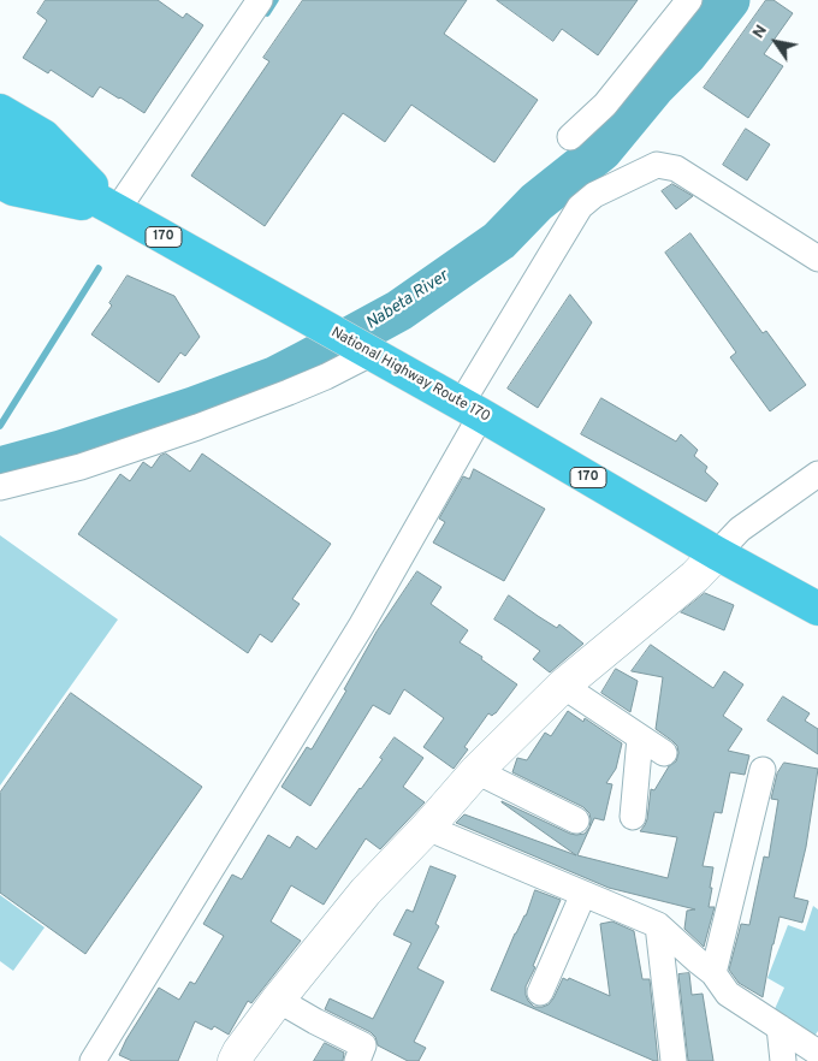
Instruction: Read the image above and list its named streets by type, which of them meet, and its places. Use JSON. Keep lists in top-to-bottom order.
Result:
{
  "streets": {
    "highway": ["170", "National Highway Route 170"]
  },
  "crossings": [
    ["170", "National Highway Route 170"]
  ],
  "water": ["Nabeta River"],
  "north": "top left"
}
